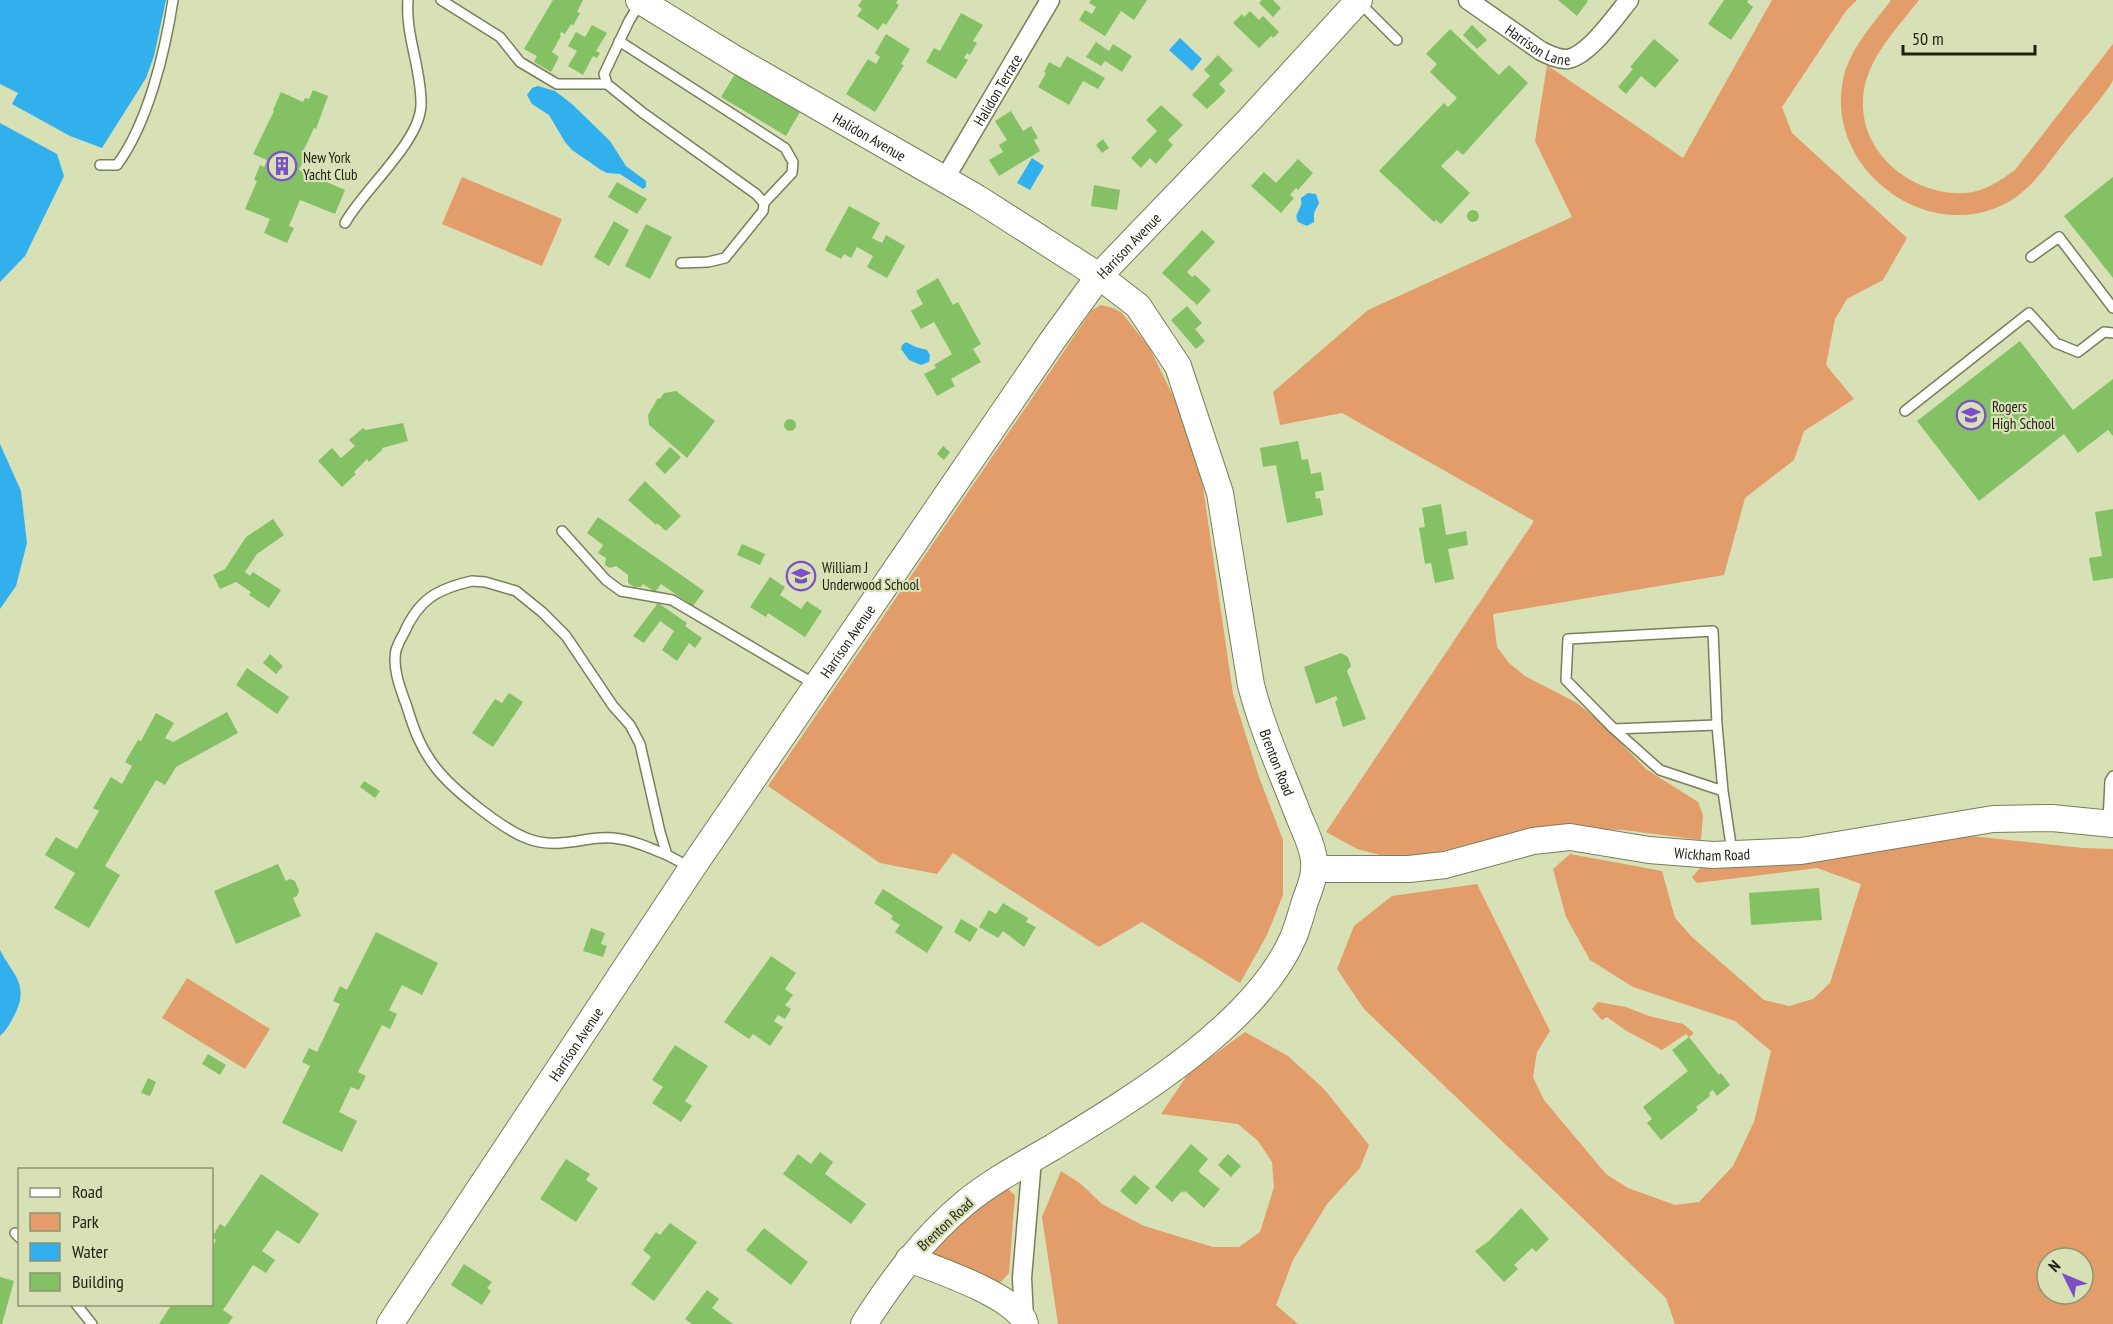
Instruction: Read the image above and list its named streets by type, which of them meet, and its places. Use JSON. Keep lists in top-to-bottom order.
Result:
{
  "streets": {
    "street": [
      "Harrison Lane",
      "Halidon Terrace",
      "Halidon Avenue",
      "Harrison Avenue",
      "Brenton Road",
      "Wickham Road"
    ]
  },
  "crossings": [
    ["Halidon Terrace", "Halidon Avenue"],
    ["Halidon Avenue", "Harrison Avenue"],
    ["Halidon Avenue", "Brenton Road"],
    ["Harrison Avenue", "Brenton Road"],
    ["Brenton Road", "Wickham Road"]
  ],
  "places": {
    "building": ["New York Yacht Club"],
    "school or university": ["Rogers High School", "William J Underwood School"]
  },
  "legend": [
    "Road",
    "Park",
    "Water",
    "Building"
  ],
  "scale_bar": "50 m",
  "north": "top left"
}
